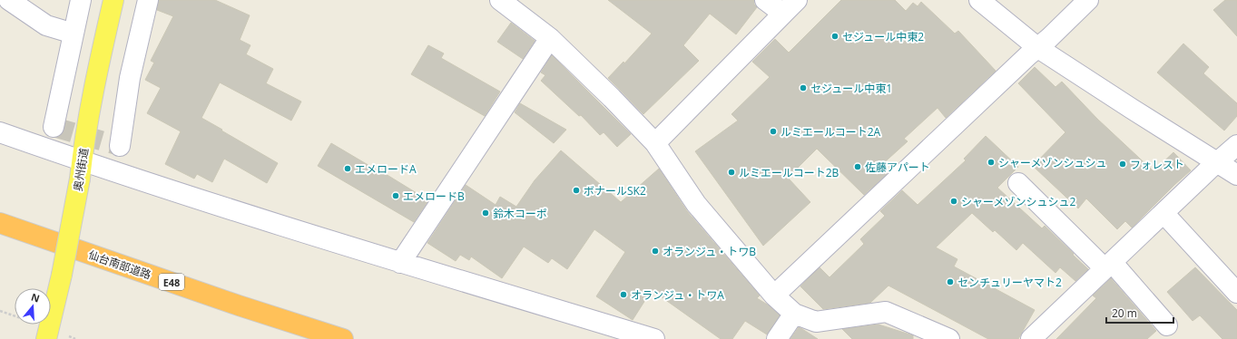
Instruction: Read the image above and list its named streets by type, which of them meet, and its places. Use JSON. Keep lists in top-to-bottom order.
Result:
{
  "streets": {
    "highway": ["仙台南部道路", "E48"],
    "main road": ["奥州街道"]
  },
  "places": [
    "セジュール中東2",
    "セジュール中東1",
    "ルミエールコート2A",
    "シャーメゾンシュシュ",
    "フォレスト",
    "佐藤アパート",
    "エメロードA",
    "ルミエールコート2B",
    "ボナールSK2",
    "エメロードB",
    "シャーメゾンシュシュ2",
    "鈴木コーポ",
    "オランジュ・トワB",
    "センチュリーヤマト2",
    "オランジュ・トワA"
  ],
  "scale_bar": "20 m",
  "north": "top"
}
